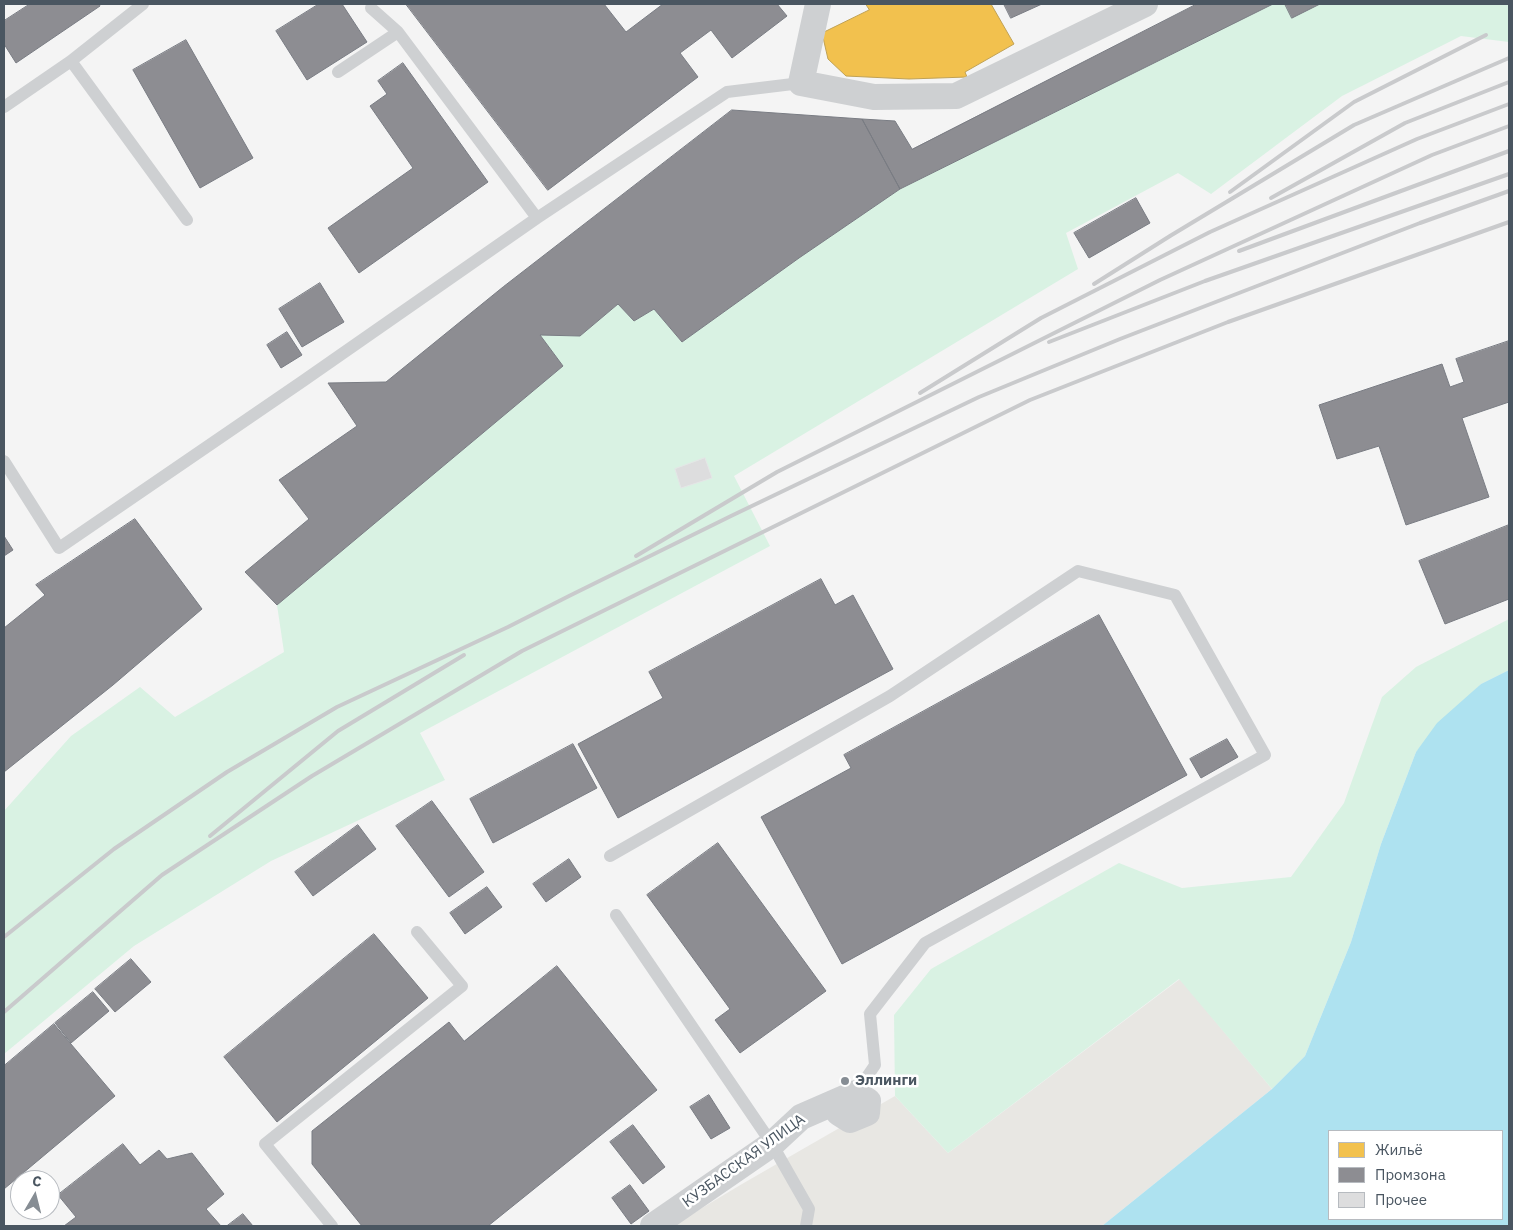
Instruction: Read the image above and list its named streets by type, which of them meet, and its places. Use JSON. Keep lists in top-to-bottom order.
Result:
{
  "streets": {
    "street": ["КУЗБАССКАЯ УЛИЦА"]
  },
  "places": ["Эллинги"],
  "legend": ["Жильё", "Промзона", "Прочее"],
  "north": "top"
}
